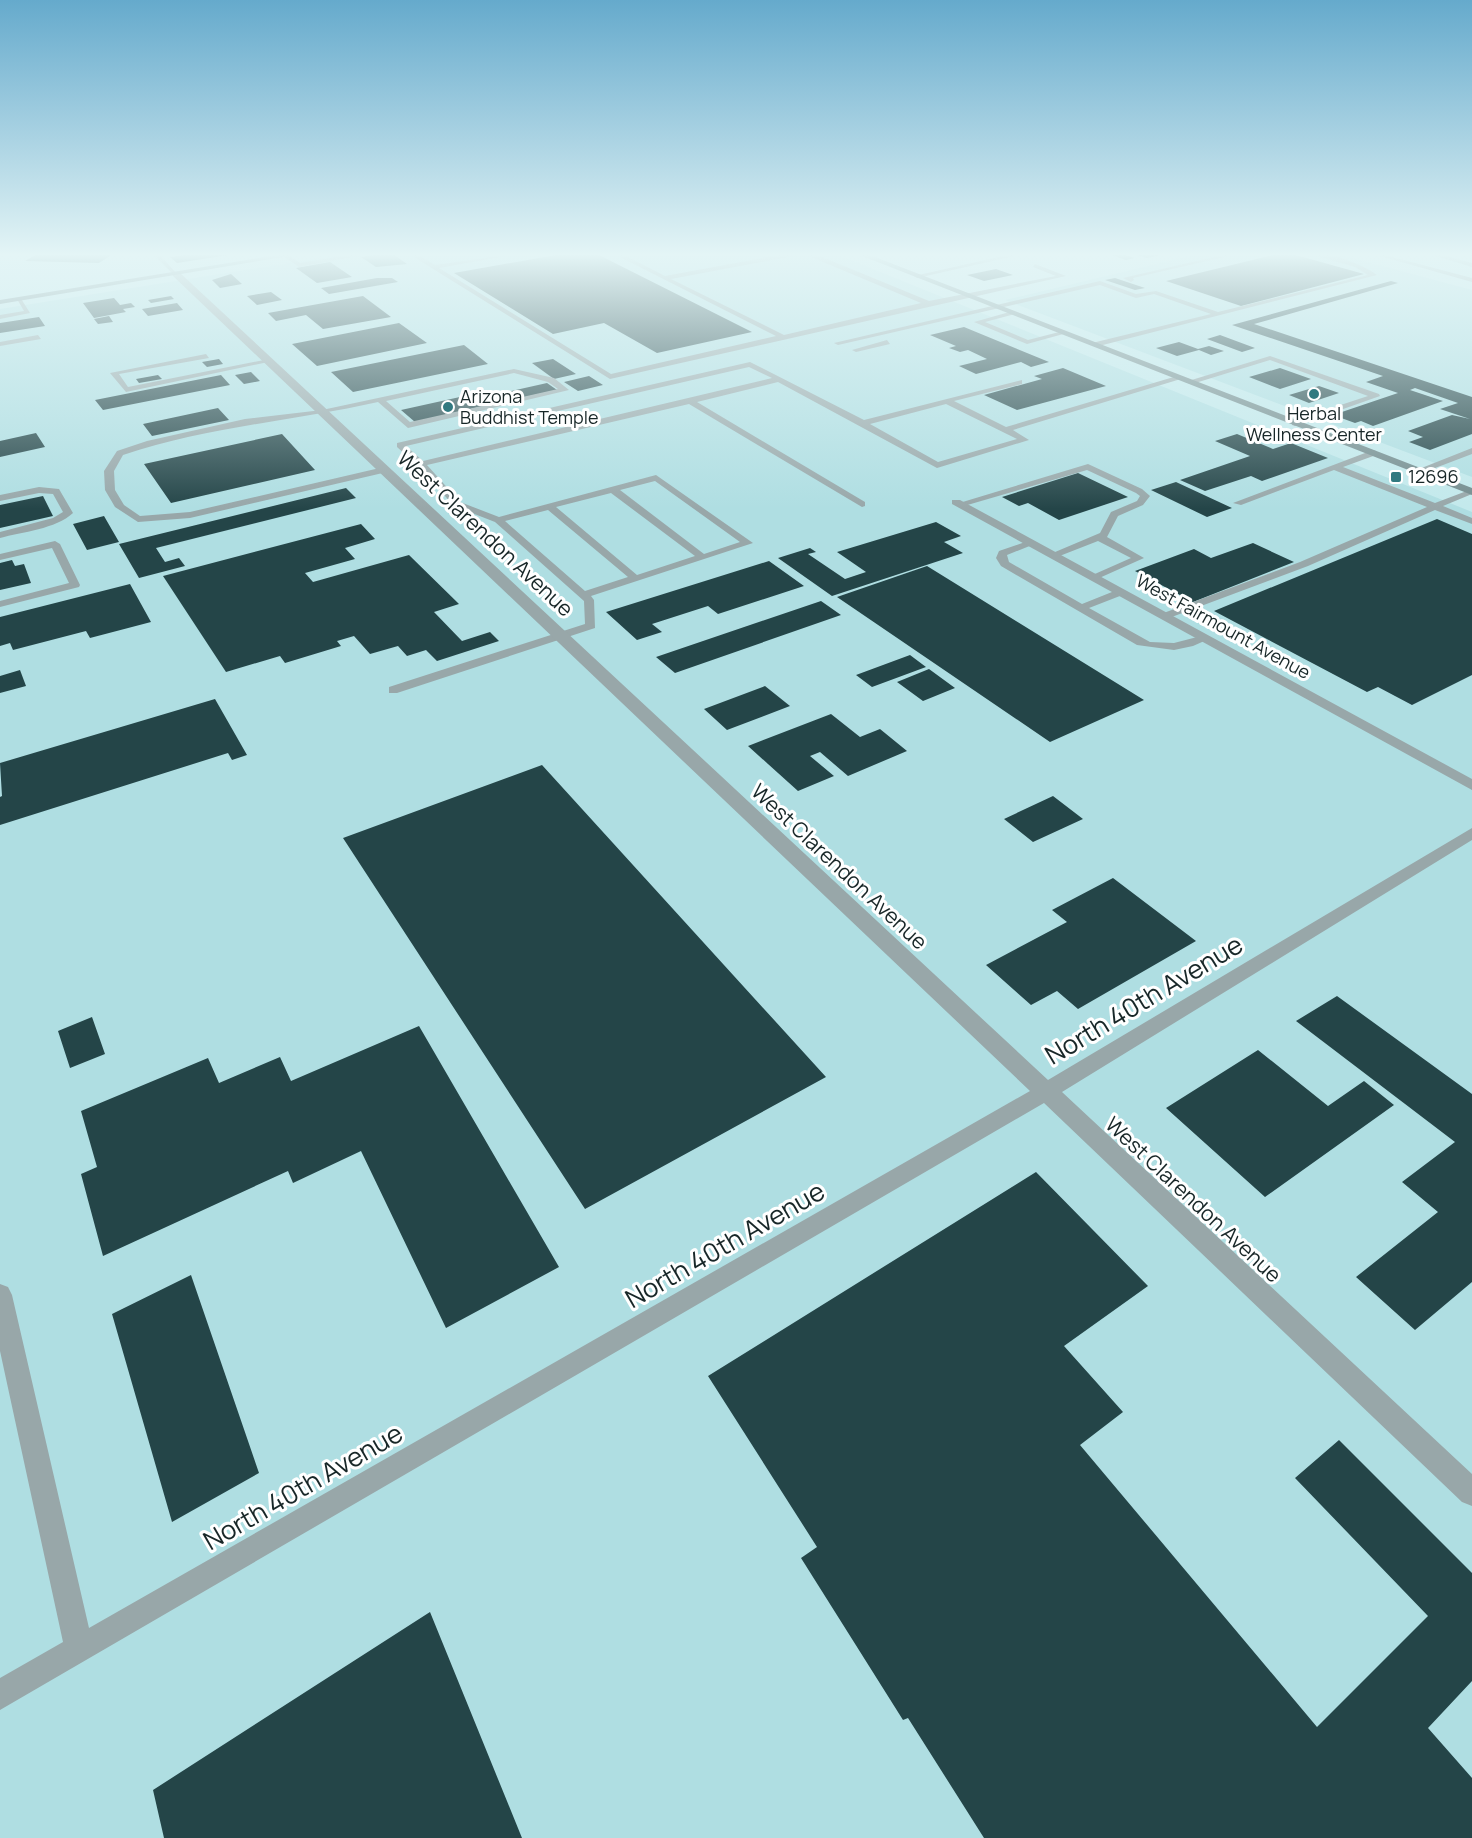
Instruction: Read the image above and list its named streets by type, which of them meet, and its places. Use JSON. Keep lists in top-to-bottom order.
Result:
{
  "streets": {
    "street": ["West Clarendon Avenue", "West Fairmount Avenue", "North 40th Avenue"]
  },
  "crossings": [
    ["West Clarendon Avenue", "North 40th Avenue"]
  ],
  "places": {
    "other": ["Herbal Wellness Center", "Arizona Buddhist Temple"],
    "transit": ["12696"]
  }
}
